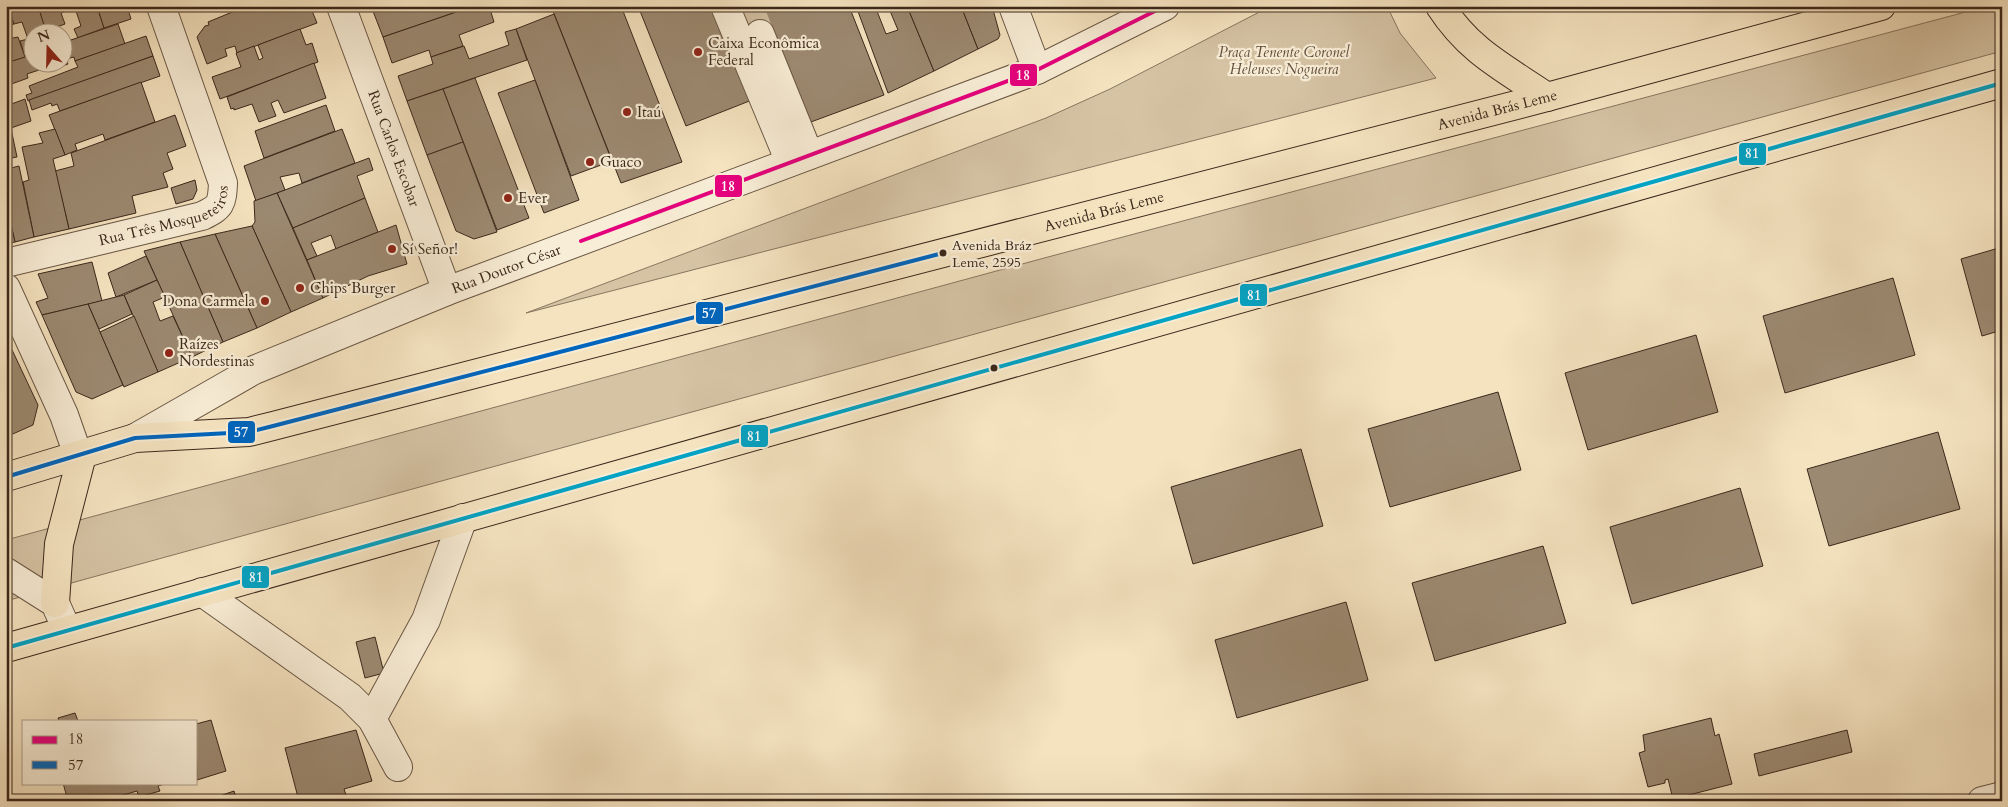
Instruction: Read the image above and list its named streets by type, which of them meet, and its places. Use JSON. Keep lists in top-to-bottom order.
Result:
{
  "streets": {
    "main road": ["Avenida Brás Leme"],
    "street": ["Rua Carlos Escobar", "Rua Três Mosqueteiros", "Rua Doutor César"]
  },
  "crossings": [
    ["Avenida Brás Leme", "Rua Doutor César"],
    ["Rua Carlos Escobar", "Rua Doutor César"]
  ],
  "parks": ["Praça Tenente Coronel Heleuses Nogueira"],
  "places": [
    "Caixa Econômica Federal",
    "Itaú",
    "Guaco",
    "Ever",
    "Sí Señor!",
    "Avenida Bráz Leme, 2595",
    "Chips Burger",
    "Dona Carmela",
    "Raízes Nordestinas"
  ],
  "lines": ["transit line 18", "transit line 81", "transit line 57"],
  "legend": ["18", "57"],
  "north": "top"
}
